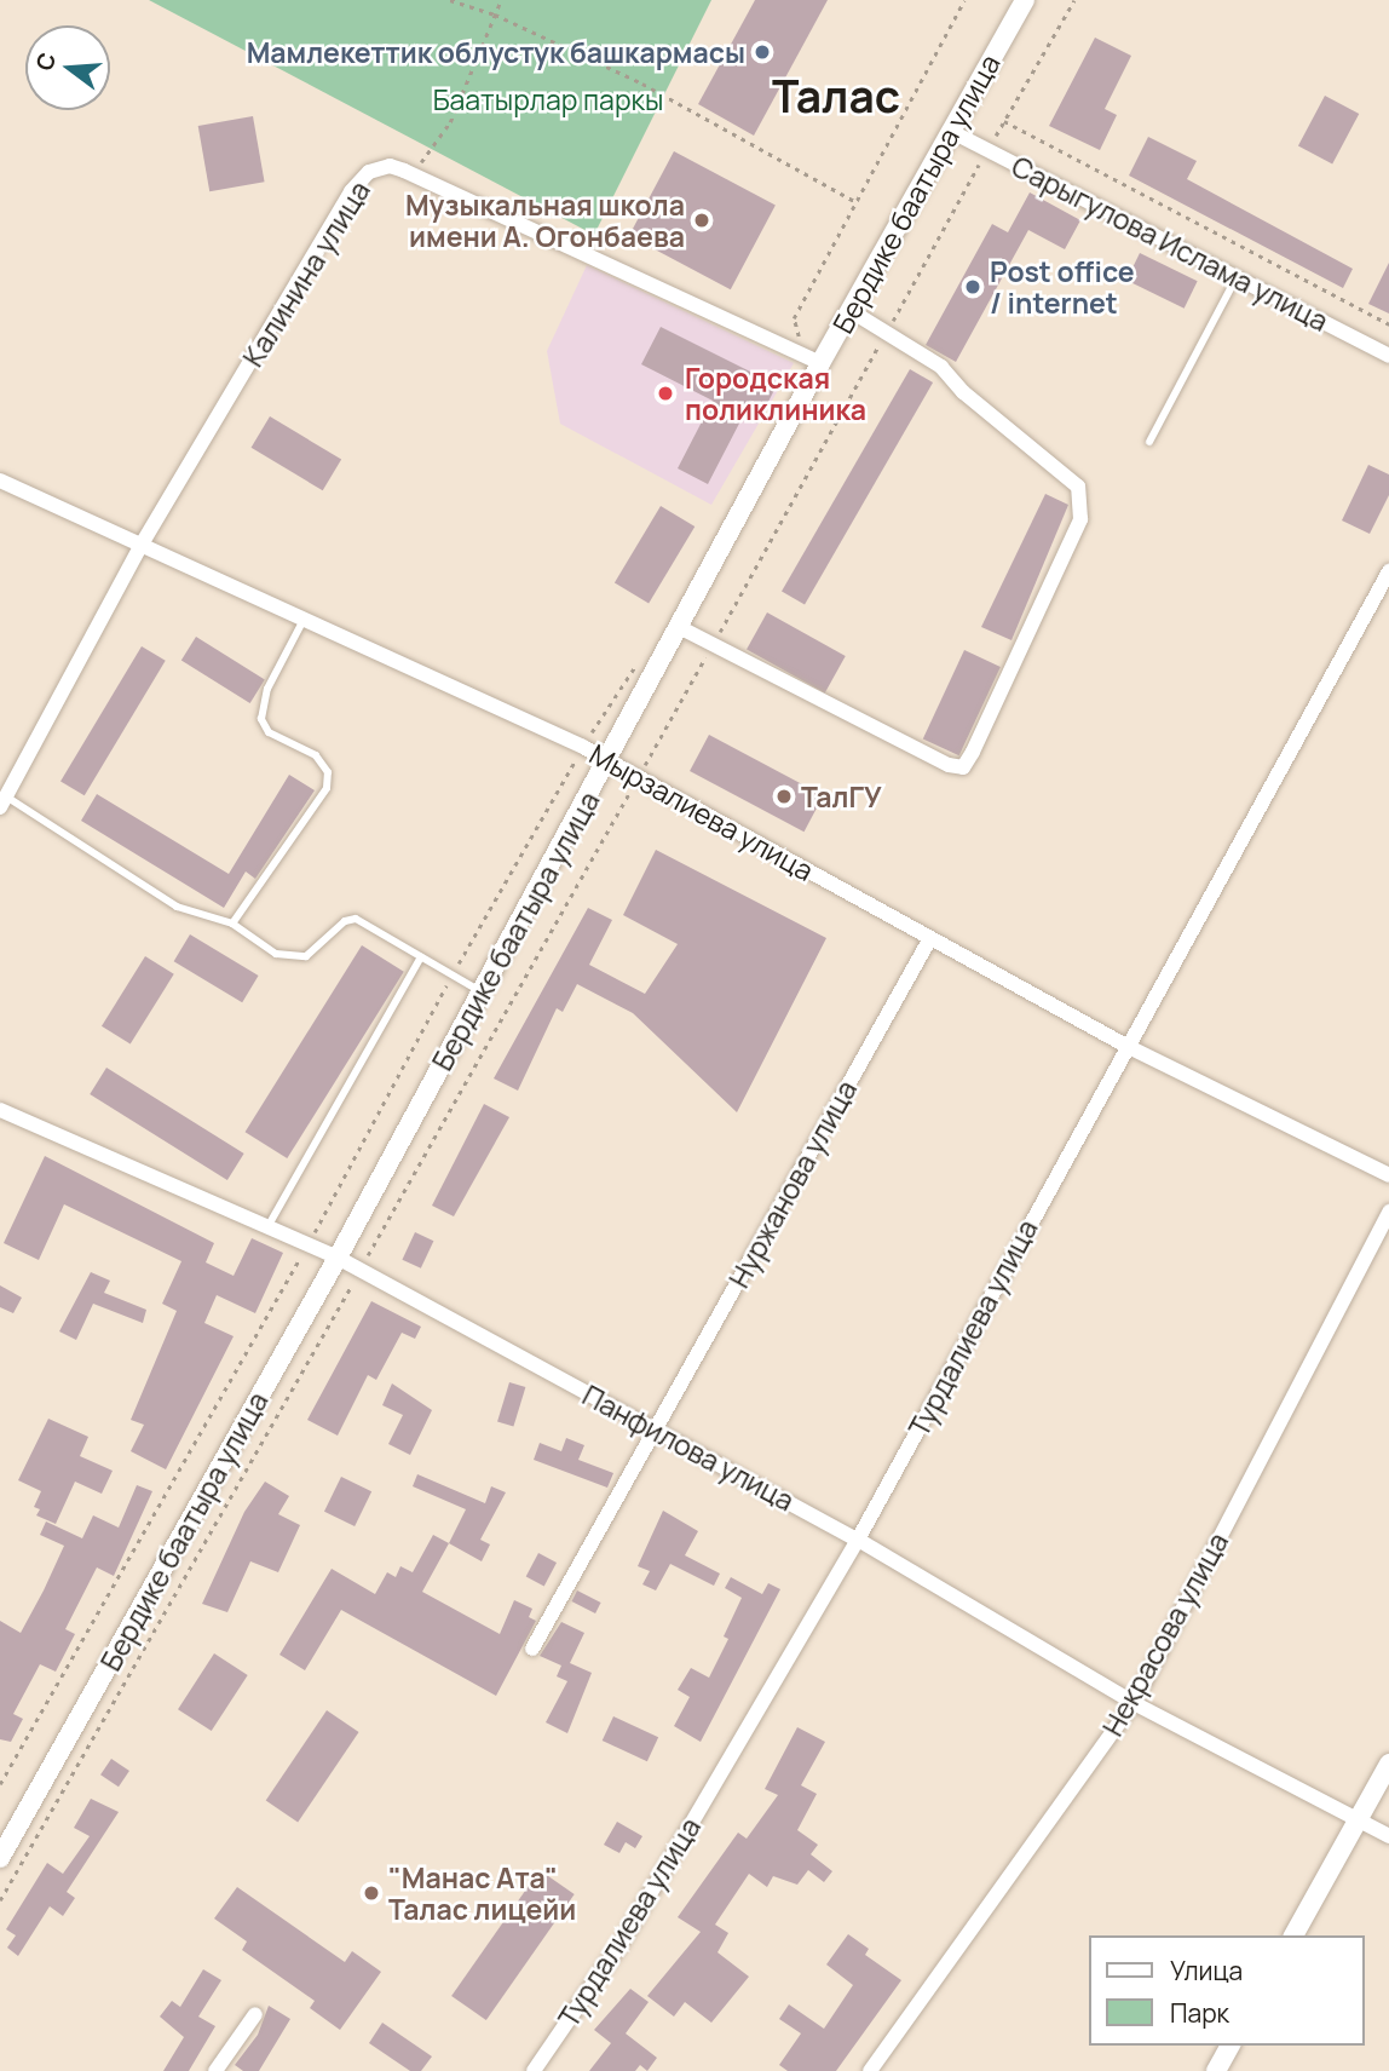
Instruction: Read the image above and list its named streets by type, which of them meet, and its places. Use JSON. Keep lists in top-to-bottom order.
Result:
{
  "streets": {
    "street": [
      "Бердике баатыра улица",
      "Сарыгулова Ислама улица",
      "Калинина улица",
      "Мырзалиева улица",
      "Нуржанова улица",
      "Турдалиева улица",
      "Панфилова улица",
      "Некрасова улица"
    ]
  },
  "crossings": [
    ["Бердике баатыра улица", "Сарыгулова Ислама улица"],
    ["Бердике баатыра улица", "Калинина улица"],
    ["Бердике баатыра улица", "Мырзалиева улица"],
    ["Бердике баатыра улица", "Панфилова улица"],
    ["Калинина улица", "Мырзалиева улица"],
    ["Мырзалиева улица", "Нуржанова улица"],
    ["Мырзалиева улица", "Турдалиева улица"],
    ["Нуржанова улица", "Панфилова улица"],
    ["Турдалиева улица", "Панфилова улица"],
    ["Панфилова улица", "Некрасова улица"]
  ],
  "districts": ["Талас"],
  "parks": ["Баатырлар паркы"],
  "places": [
    "Мамлекеттик облустук башкармасы",
    "Музыкальная школа имени А. Огонбаева",
    "Post office / internet",
    "Городская поликлиника",
    "ТалГУ",
    "\"Манас Ата\" Талас лицейи"
  ],
  "legend": ["Улица", "Парк"],
  "north": "left"
}
